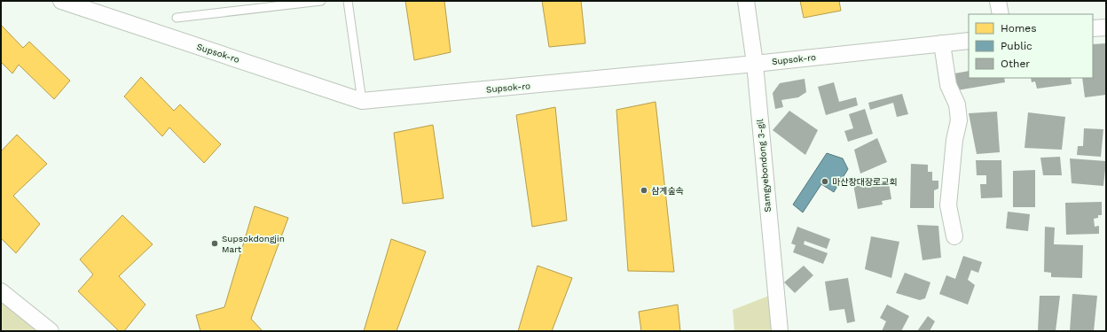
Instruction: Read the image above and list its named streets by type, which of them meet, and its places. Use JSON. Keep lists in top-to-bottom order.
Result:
{
  "streets": {
    "street": ["Supsok-ro", "Samgyebondong 3-gil"]
  },
  "crossings": [
    ["Supsok-ro", "Samgyebondong 3-gil"]
  ],
  "places": ["마산창대장로교회", "삼계숲속", "Supsokdongjin Mart"],
  "legend": ["Homes", "Public", "Other"]
}
